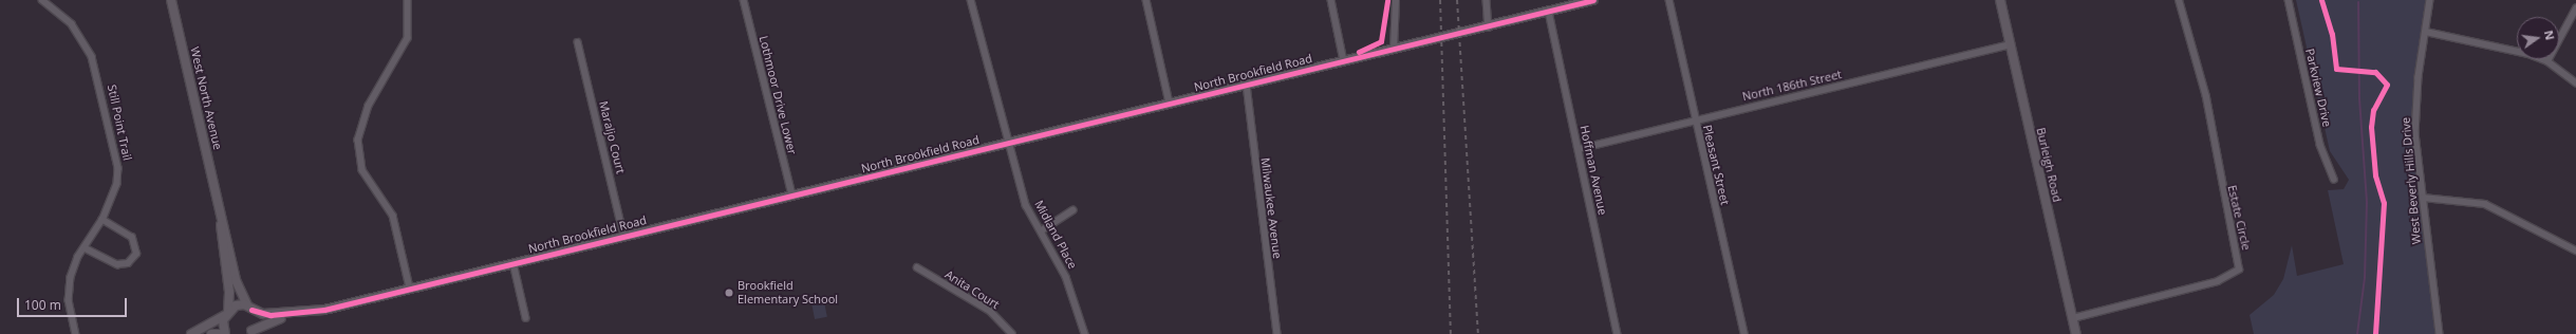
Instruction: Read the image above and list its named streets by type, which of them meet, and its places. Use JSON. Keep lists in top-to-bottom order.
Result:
{
  "streets": {
    "street": [
      "North Brookfield Road",
      "North 186th Street",
      "Parkview Drive",
      "Lothmoor Drive Lower",
      "West North Avenue",
      "Still Point Trail",
      "Maraljo Court",
      "Pleasant Street",
      "Burleigh Road",
      "Hoffman Avenue",
      "West Beverly Hills Drive",
      "Milwaukee Avenue",
      "Estate Circle",
      "Midland Place",
      "Anita Court"
    ]
  },
  "crossings": [
    ["North Brookfield Road", "Lothmoor Drive Lower"],
    ["North Brookfield Road", "West North Avenue"],
    ["North Brookfield Road", "Maraljo Court"],
    ["North Brookfield Road", "Hoffman Avenue"],
    ["North Brookfield Road", "Milwaukee Avenue"],
    ["North Brookfield Road", "Midland Place"],
    ["North 186th Street", "Pleasant Street"],
    ["North 186th Street", "Burleigh Road"],
    ["North 186th Street", "Hoffman Avenue"],
    ["Burleigh Road", "Estate Circle"]
  ],
  "places": ["Brookfield Elementary School"],
  "scale_bar": "100 m",
  "north": "right"
}
